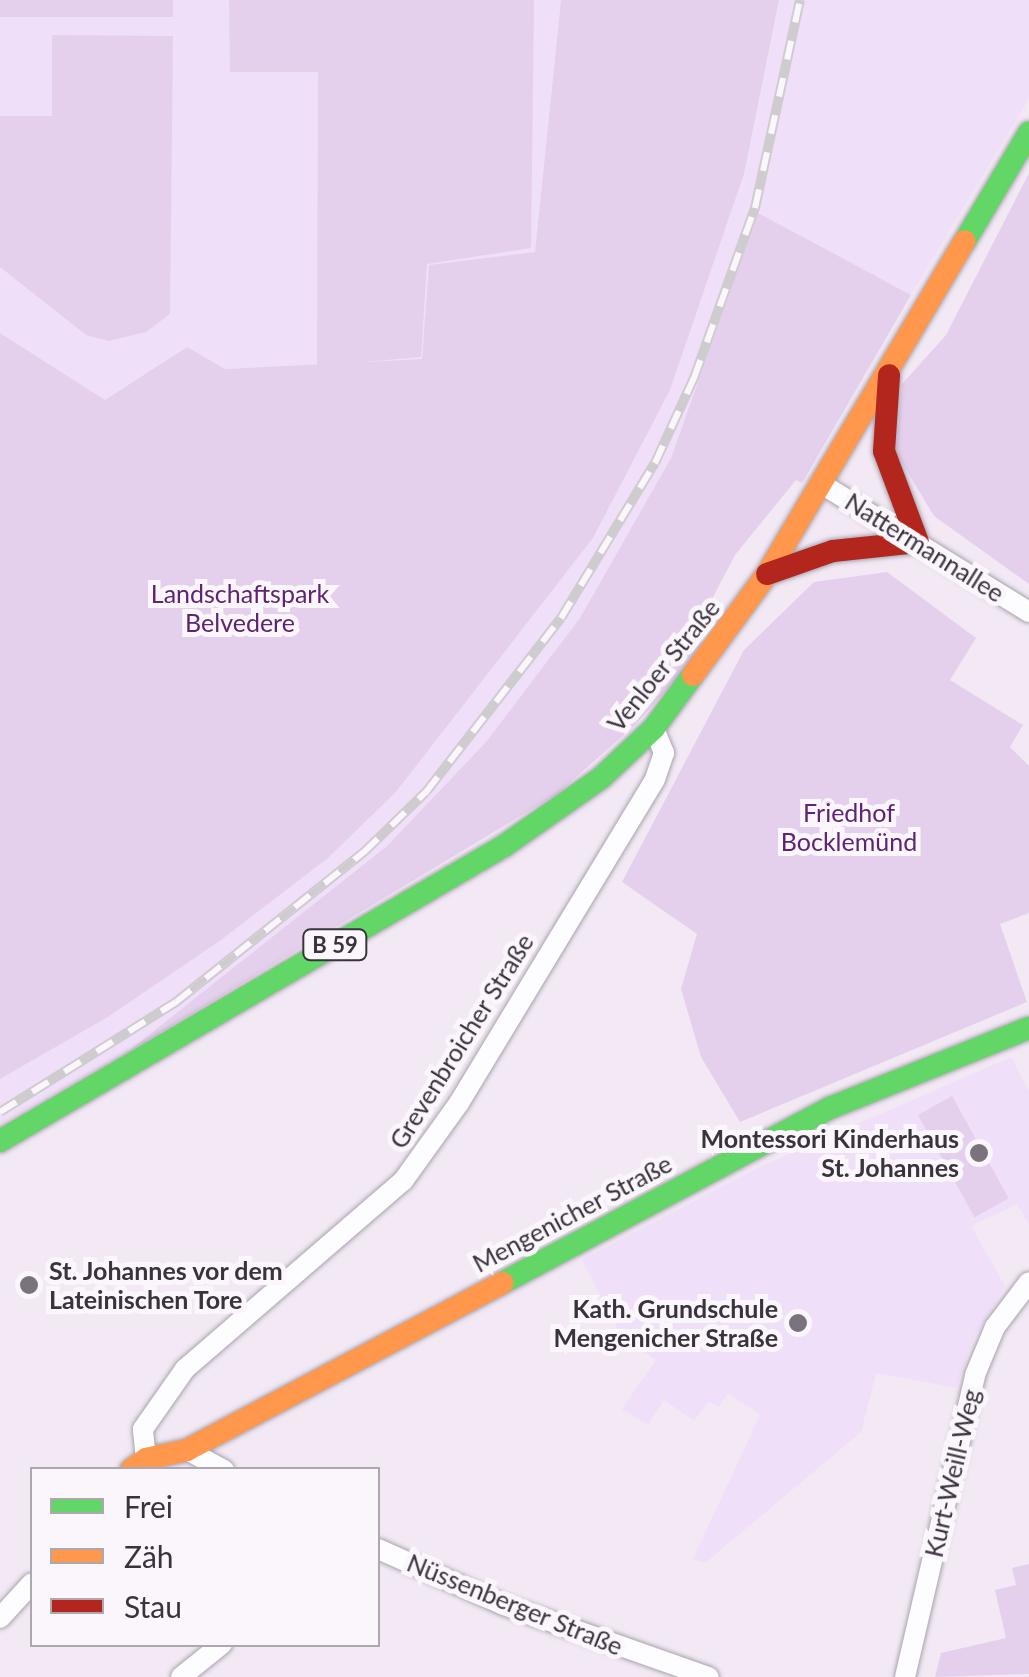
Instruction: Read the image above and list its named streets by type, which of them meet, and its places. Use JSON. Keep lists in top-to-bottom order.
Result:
{
  "streets": {
    "main road": ["Venloer Straße", "B 59", "Mengenicher Straße"],
    "street": [
      "Nattermannallee",
      "Grevenbroicher Straße",
      "Kurt-Weill-Weg",
      "Nüssenberger Straße"
    ]
  },
  "crossings": [
    ["Nattermannallee", "Venloer Straße"],
    ["Venloer Straße", "Grevenbroicher Straße"],
    ["Grevenbroicher Straße", "Mengenicher Straße"]
  ],
  "parks": ["Landschaftspark Belvedere", "Friedhof Bocklemünd"],
  "places": ["Montessori Kinderhaus St. Johannes", "St. Johannes vor dem Lateinischen Tore", "Kath. Grundschule Mengenicher Straße"],
  "legend": ["Frei", "Zäh", "Stau"]
}
